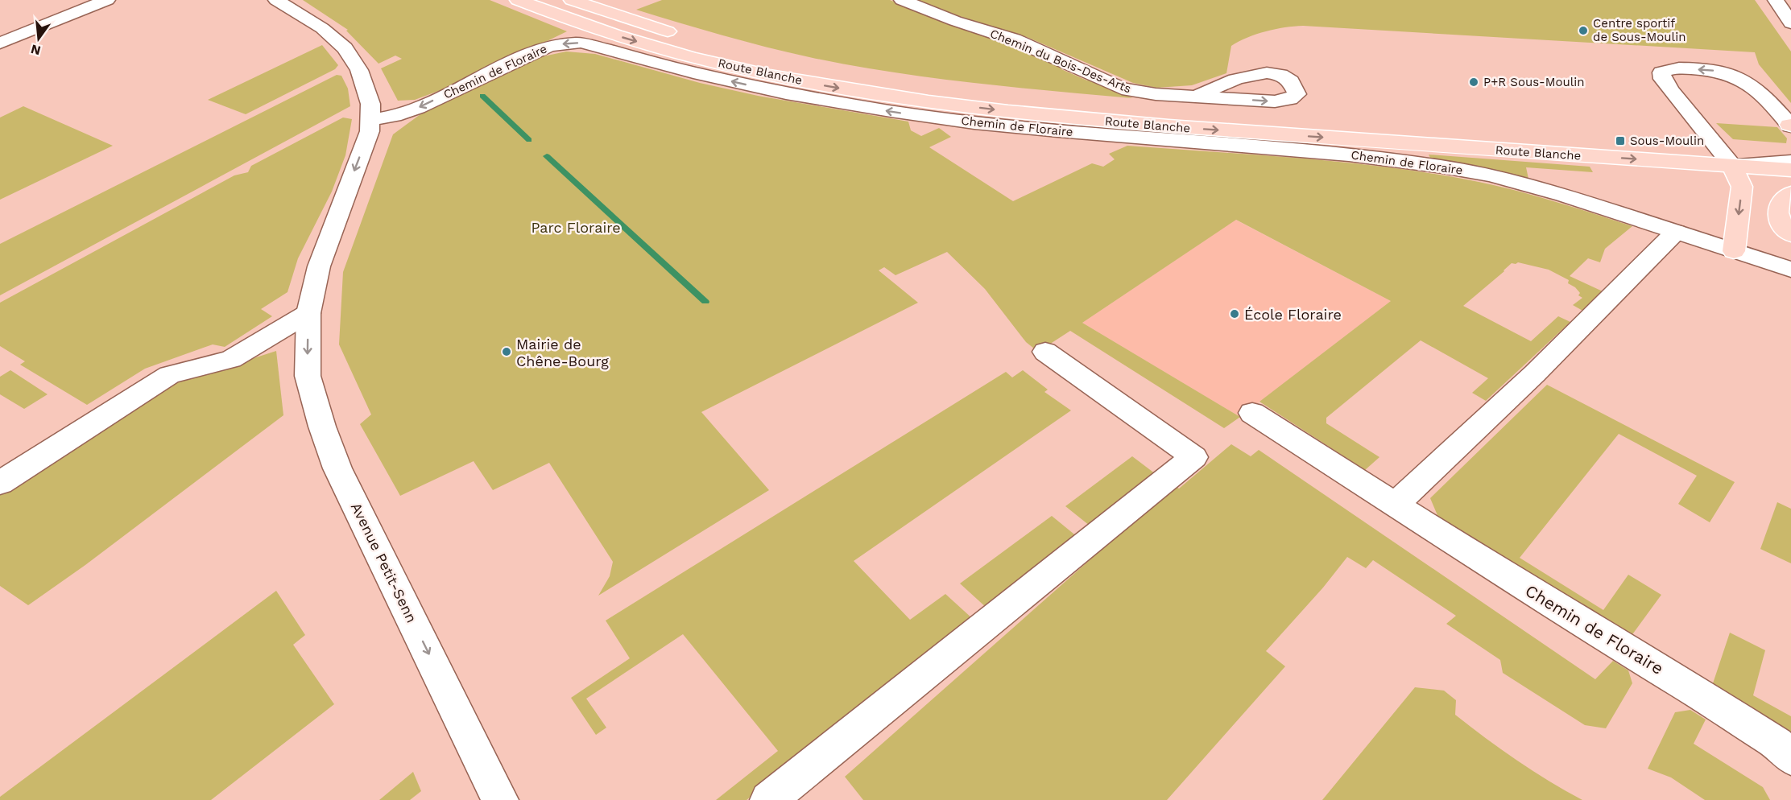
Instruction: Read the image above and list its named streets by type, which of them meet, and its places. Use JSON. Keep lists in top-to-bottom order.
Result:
{
  "streets": {
    "main road": ["Route Blanche"],
    "street": ["Chemin du Bois-Des-Arts", "Chemin de Floraire", "Avenue Petit-Senn"]
  },
  "crossings": [
    ["Chemin de Floraire", "Avenue Petit-Senn"]
  ],
  "one_way": ["Chemin de Floraire", "Avenue Petit-Senn"],
  "parks": ["Parc Floraire"],
  "places": {
    "other": [
      "Centre sportif de Sous-Moulin",
      "P+R Sous-Moulin",
      "École Floraire",
      "Mairie de Chêne-Bourg"
    ],
    "transit": ["Sous-Moulin"]
  },
  "north": "bottom"
}
